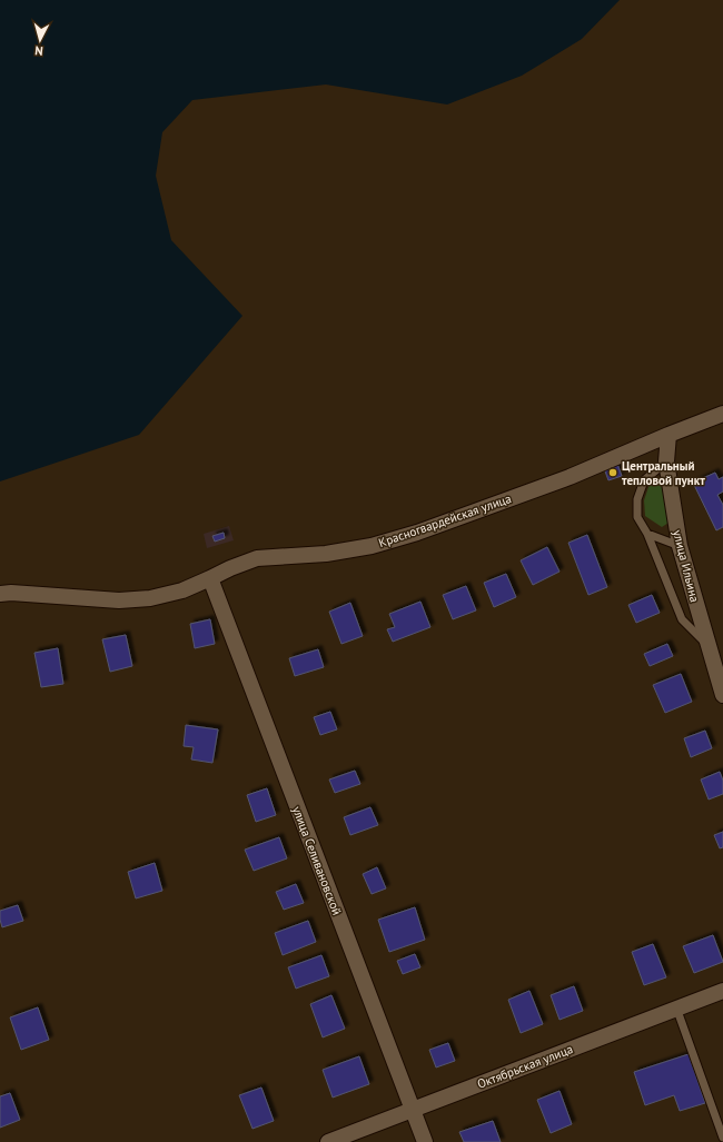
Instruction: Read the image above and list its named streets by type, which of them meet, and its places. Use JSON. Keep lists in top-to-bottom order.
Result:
{
  "streets": {
    "street": [
      "Красногвардейская улица",
      "улица Ильина",
      "улица Селивановской",
      "Октябрьская улица"
    ]
  },
  "crossings": [
    ["Красногвардейская улица", "улица Ильина"],
    ["Красногвардейская улица", "улица Селивановской"],
    ["улица Селивановской", "Октябрьская улица"]
  ],
  "places": ["Центральный тепловой пункт"],
  "north": "bottom"
}
